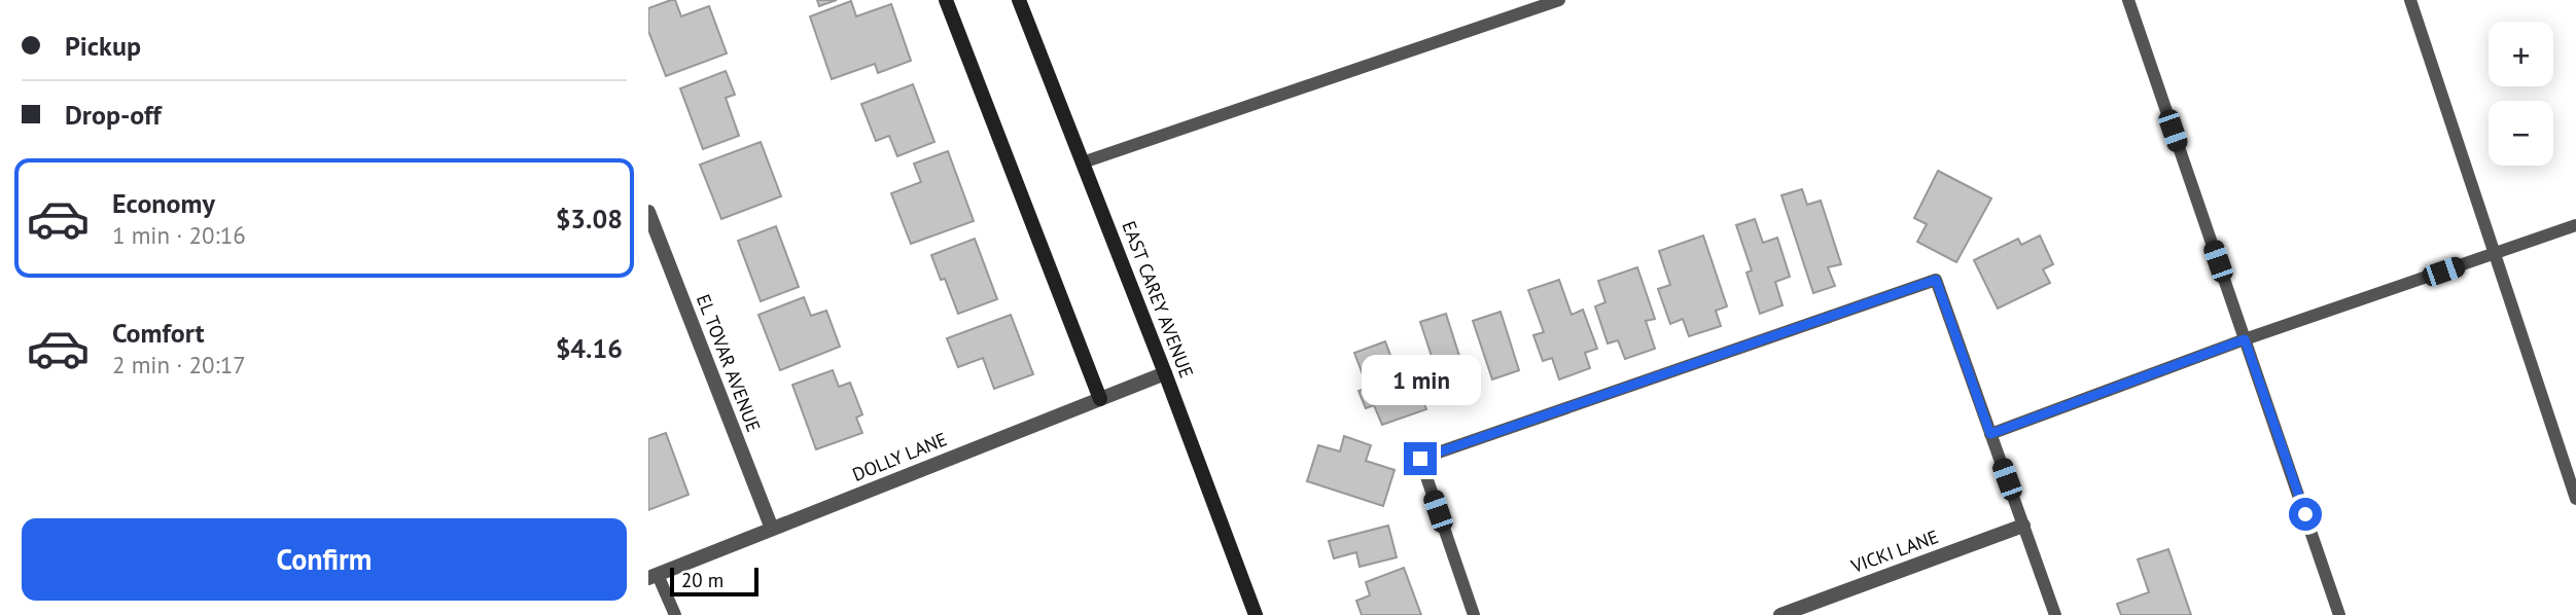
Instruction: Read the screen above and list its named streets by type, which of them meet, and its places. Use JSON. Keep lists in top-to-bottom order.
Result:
{
  "streets": {
    "main road": ["EAST CAREY AVENUE"],
    "street": ["EL TOVAR AVENUE", "DOLLY LANE", "VICKI LANE"]
  },
  "crossings": [
    ["EAST CAREY AVENUE", "DOLLY LANE"],
    ["EL TOVAR AVENUE", "DOLLY LANE"]
  ],
  "scale_bar": "20 m",
  "page": {
    "banner": ["Pickup", "Drop-off"],
    "map_buttons": ["+", "−"],
    "list": [
      {
        "name": "Economy",
        "note": "1 min · 20:16",
        "value": "$3.08"
      },
      {
        "name": "Comfort",
        "note": "2 min · 20:17",
        "value": "$4.16"
      }
    ],
    "bubble": "1 min",
    "buttons": "Confirm",
    "scale": "20 m"
  }
}
